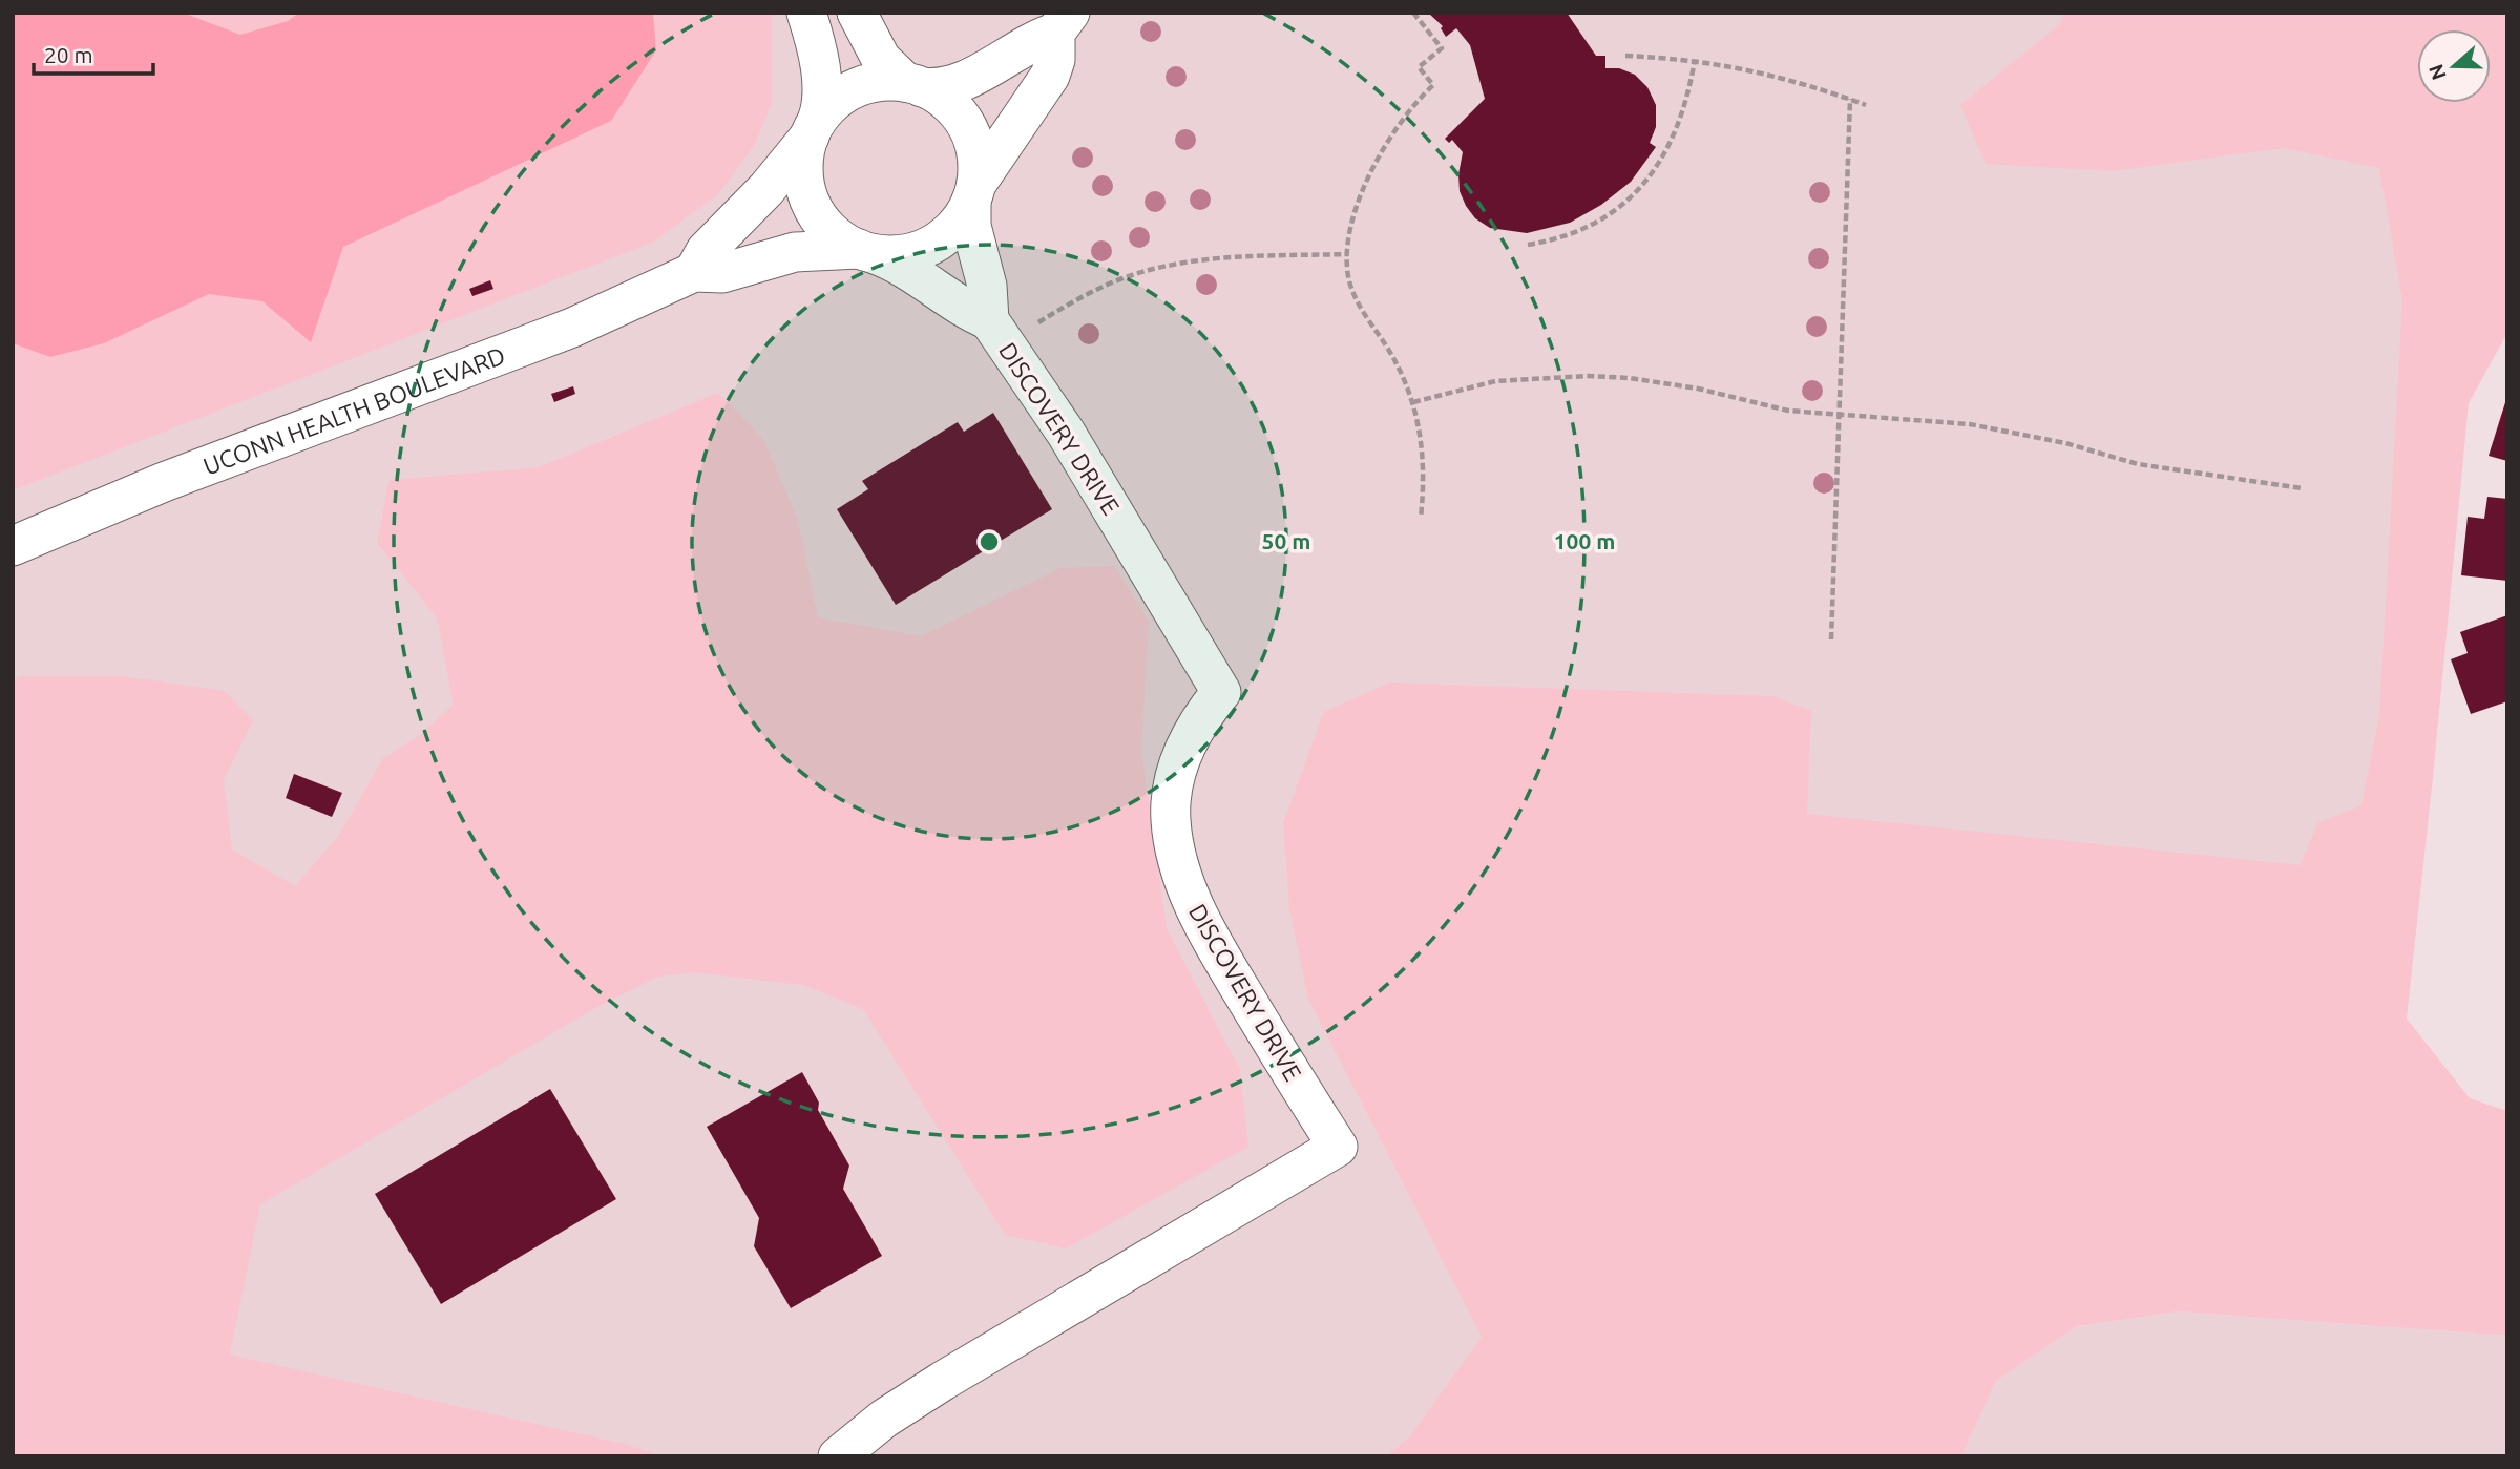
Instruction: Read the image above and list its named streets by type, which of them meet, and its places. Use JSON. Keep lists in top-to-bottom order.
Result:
{
  "streets": {
    "street": ["UCONN HEALTH BOULEVARD", "DISCOVERY DRIVE"]
  },
  "crossings": [
    ["UCONN HEALTH BOULEVARD", "DISCOVERY DRIVE"]
  ],
  "scale_bar": "20 m",
  "north": "left",
  "rings": ["50 m", "100 m"]
}
